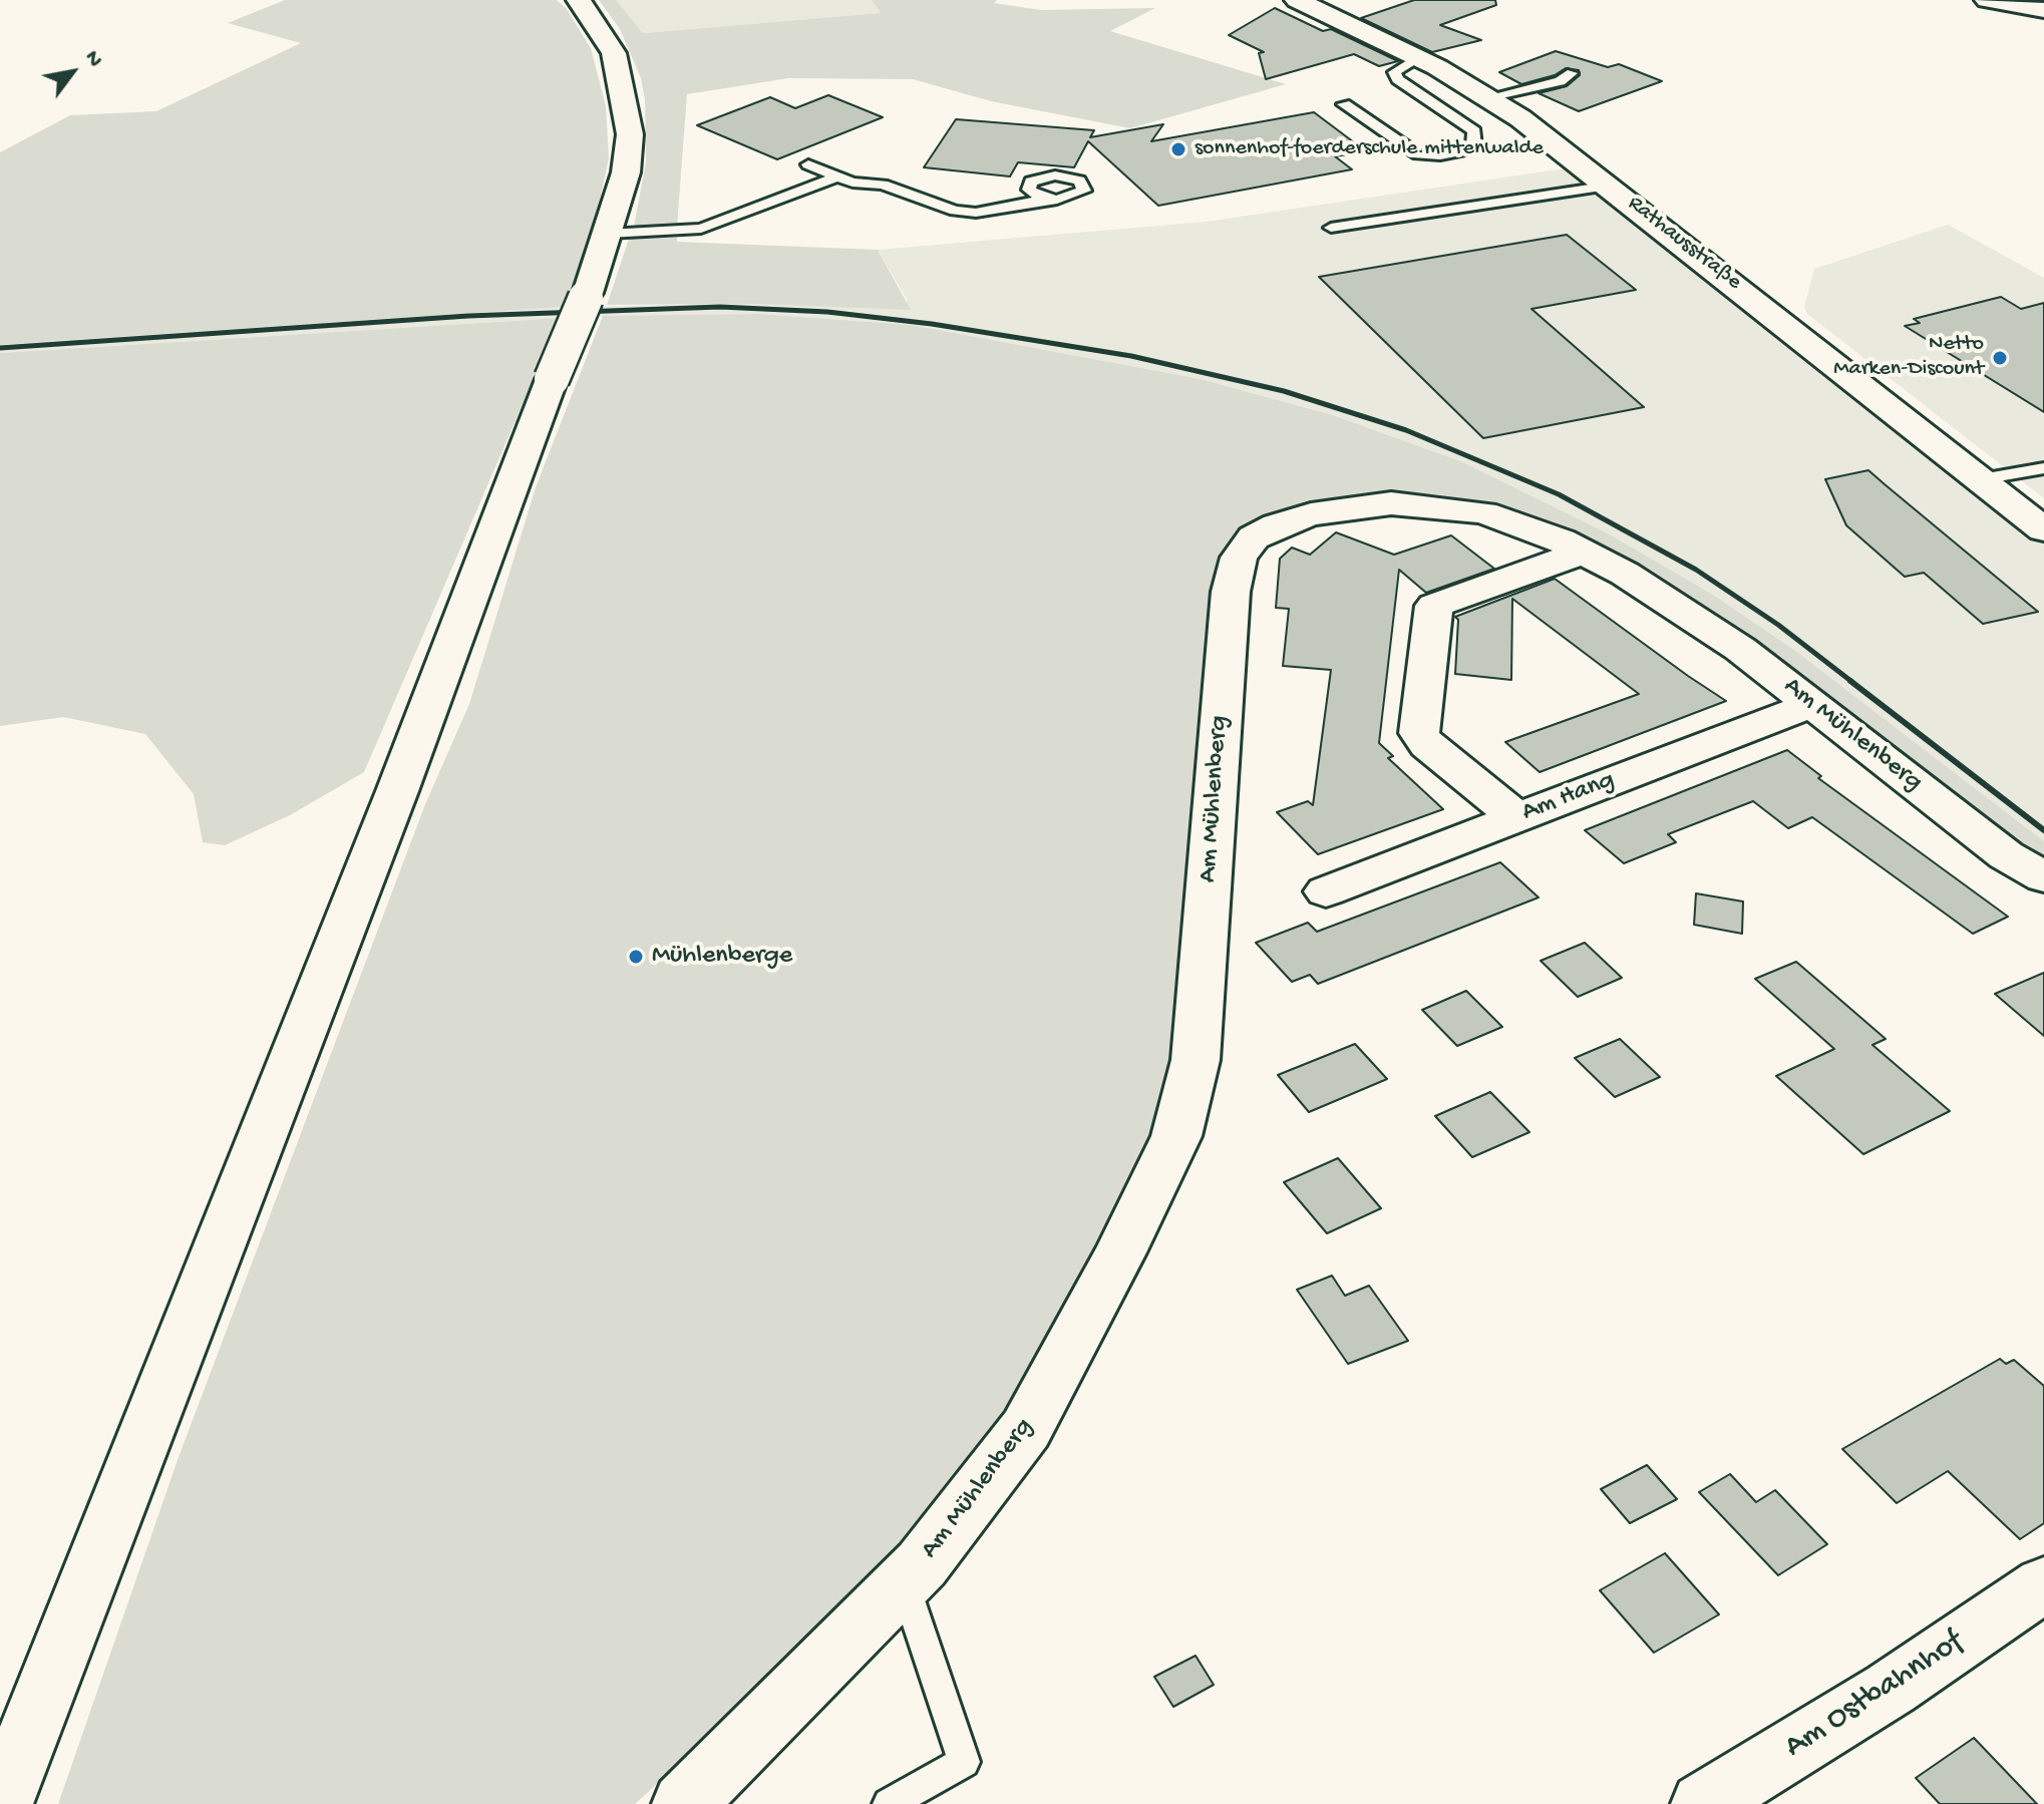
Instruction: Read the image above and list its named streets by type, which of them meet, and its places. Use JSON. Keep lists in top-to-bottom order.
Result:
{
  "streets": {
    "main road": [
      "Rathausstraße",
      "Am Mühlenberg",
      "Am Hang",
      "Am Ostbahnhof"
    ]
  },
  "crossings": [
    ["Am Mühlenberg", "Am Hang"]
  ],
  "places": ["sonnenhof-foerderschule.mittenwalde", "Netto Marken-Discount", "Mühlenberge"],
  "north": "top right"
}
